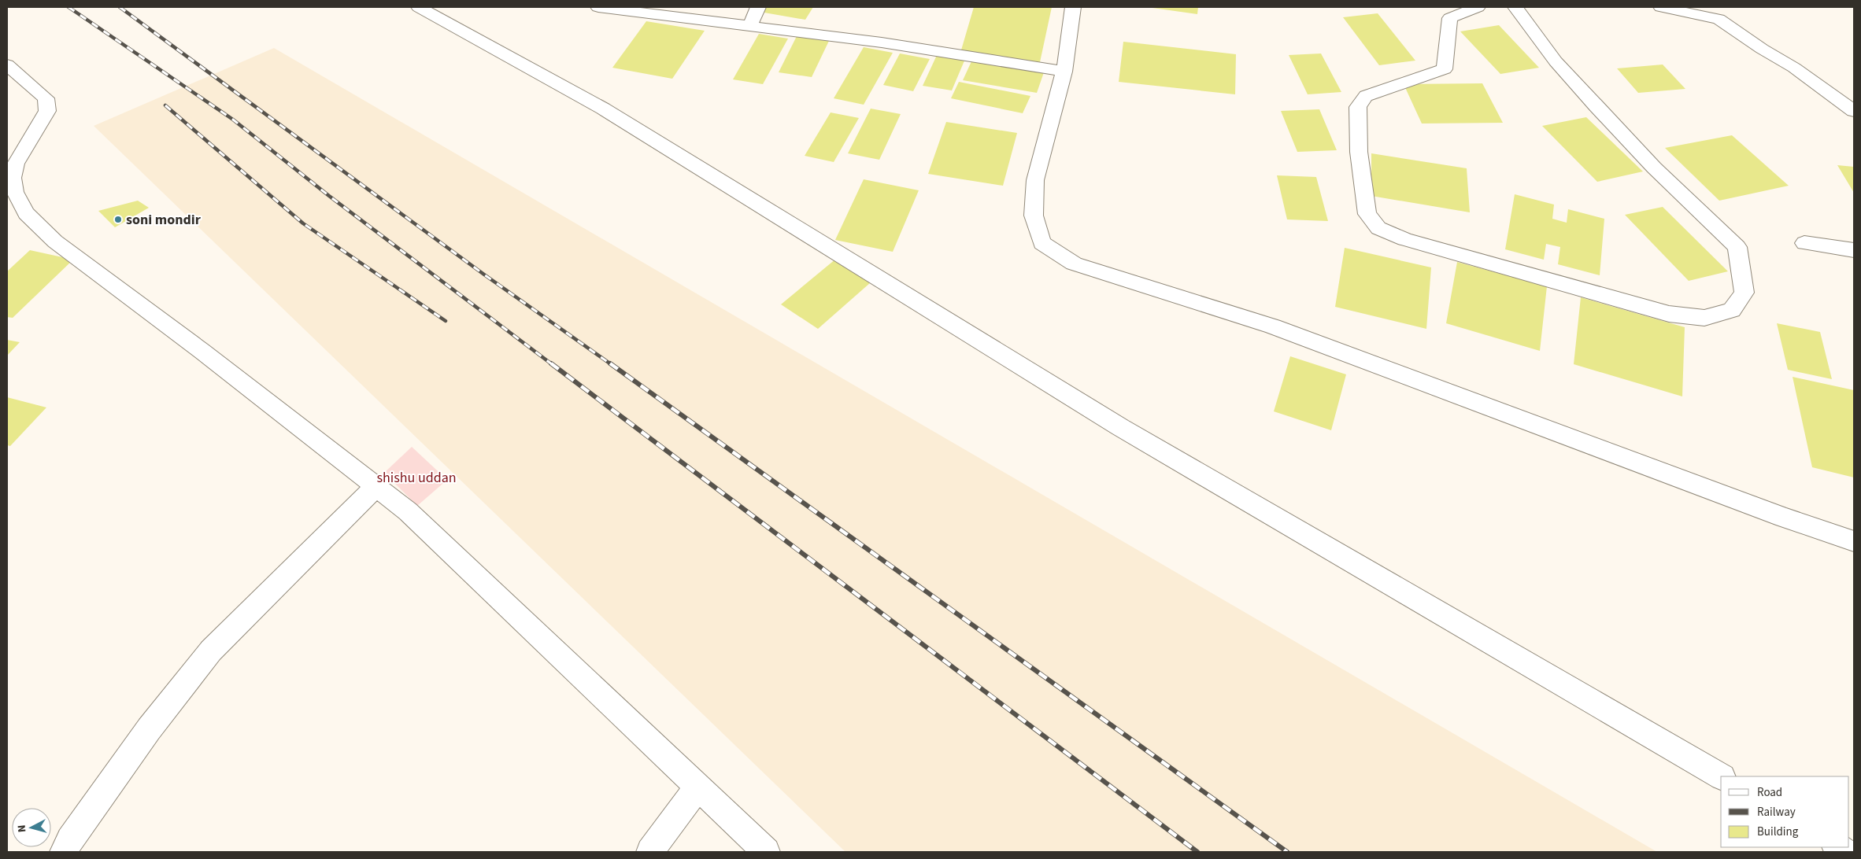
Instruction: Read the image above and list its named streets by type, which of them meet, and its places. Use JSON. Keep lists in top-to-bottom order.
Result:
{
  "parks": ["shishu uddan"],
  "places": ["soni mondir"],
  "legend": ["Road", "Railway", "Building"],
  "north": "left"
}
